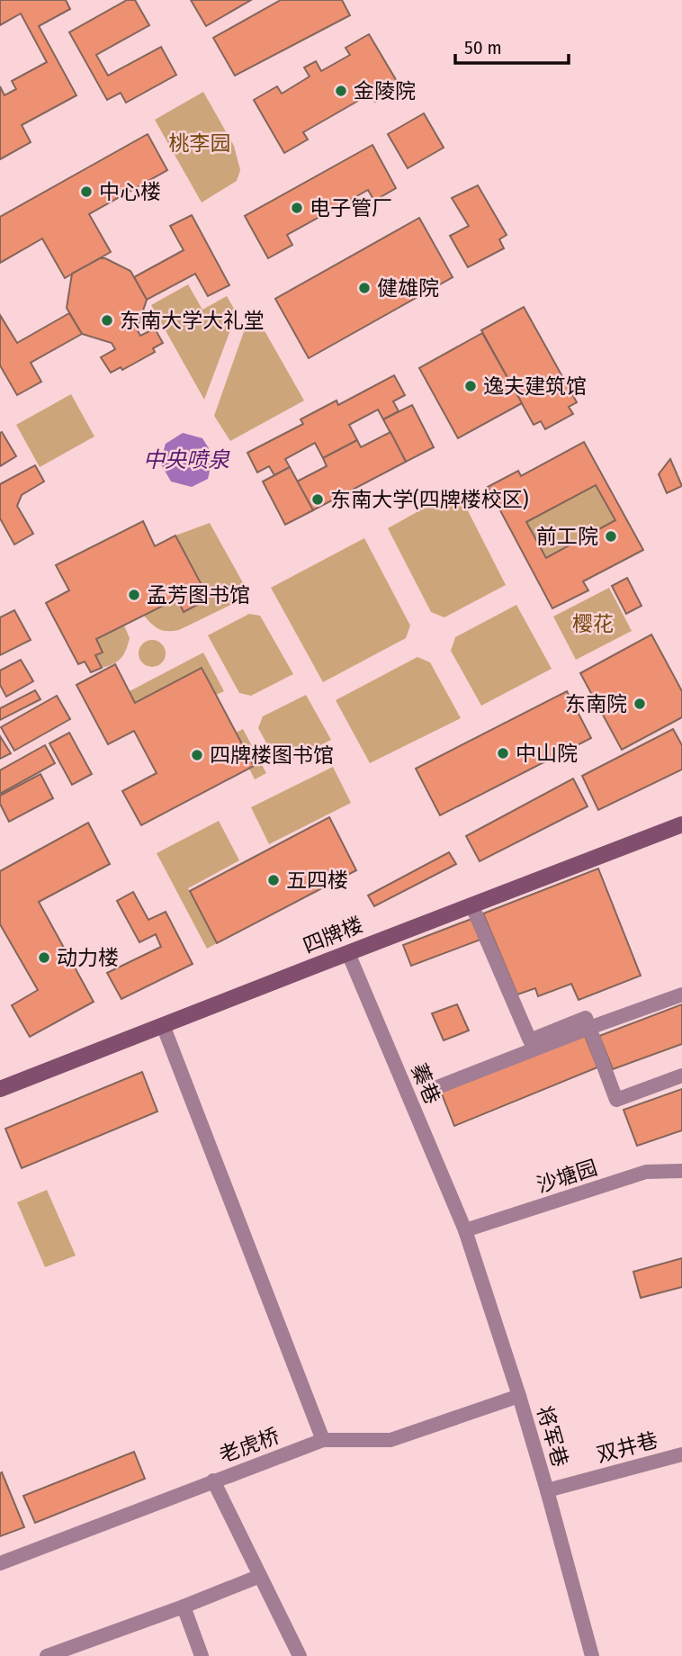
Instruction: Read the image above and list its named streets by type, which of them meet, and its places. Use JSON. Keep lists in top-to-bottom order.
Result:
{
  "streets": {
    "street": [
      "四牌楼",
      "蓁巷",
      "沙塘园",
      "将军巷",
      "老虎桥",
      "双井巷"
    ]
  },
  "crossings": [
    ["四牌楼", "蓁巷"],
    ["蓁巷", "沙塘园"],
    ["蓁巷", "将军巷"],
    ["沙塘园", "将军巷"],
    ["将军巷", "老虎桥"],
    ["将军巷", "双井巷"]
  ],
  "water": ["中央喷泉"],
  "parks": ["桃李园", "樱花"],
  "places": [
    "金陵院",
    "中心楼",
    "电子管厂",
    "健雄院",
    "东南大学大礼堂",
    "逸夫建筑馆",
    "东南大学(四牌楼校区)",
    "前工院",
    "孟芳图书馆",
    "东南院",
    "中山院",
    "四牌楼图书馆",
    "五四楼",
    "动力楼"
  ],
  "scale_bar": "50 m"
}
